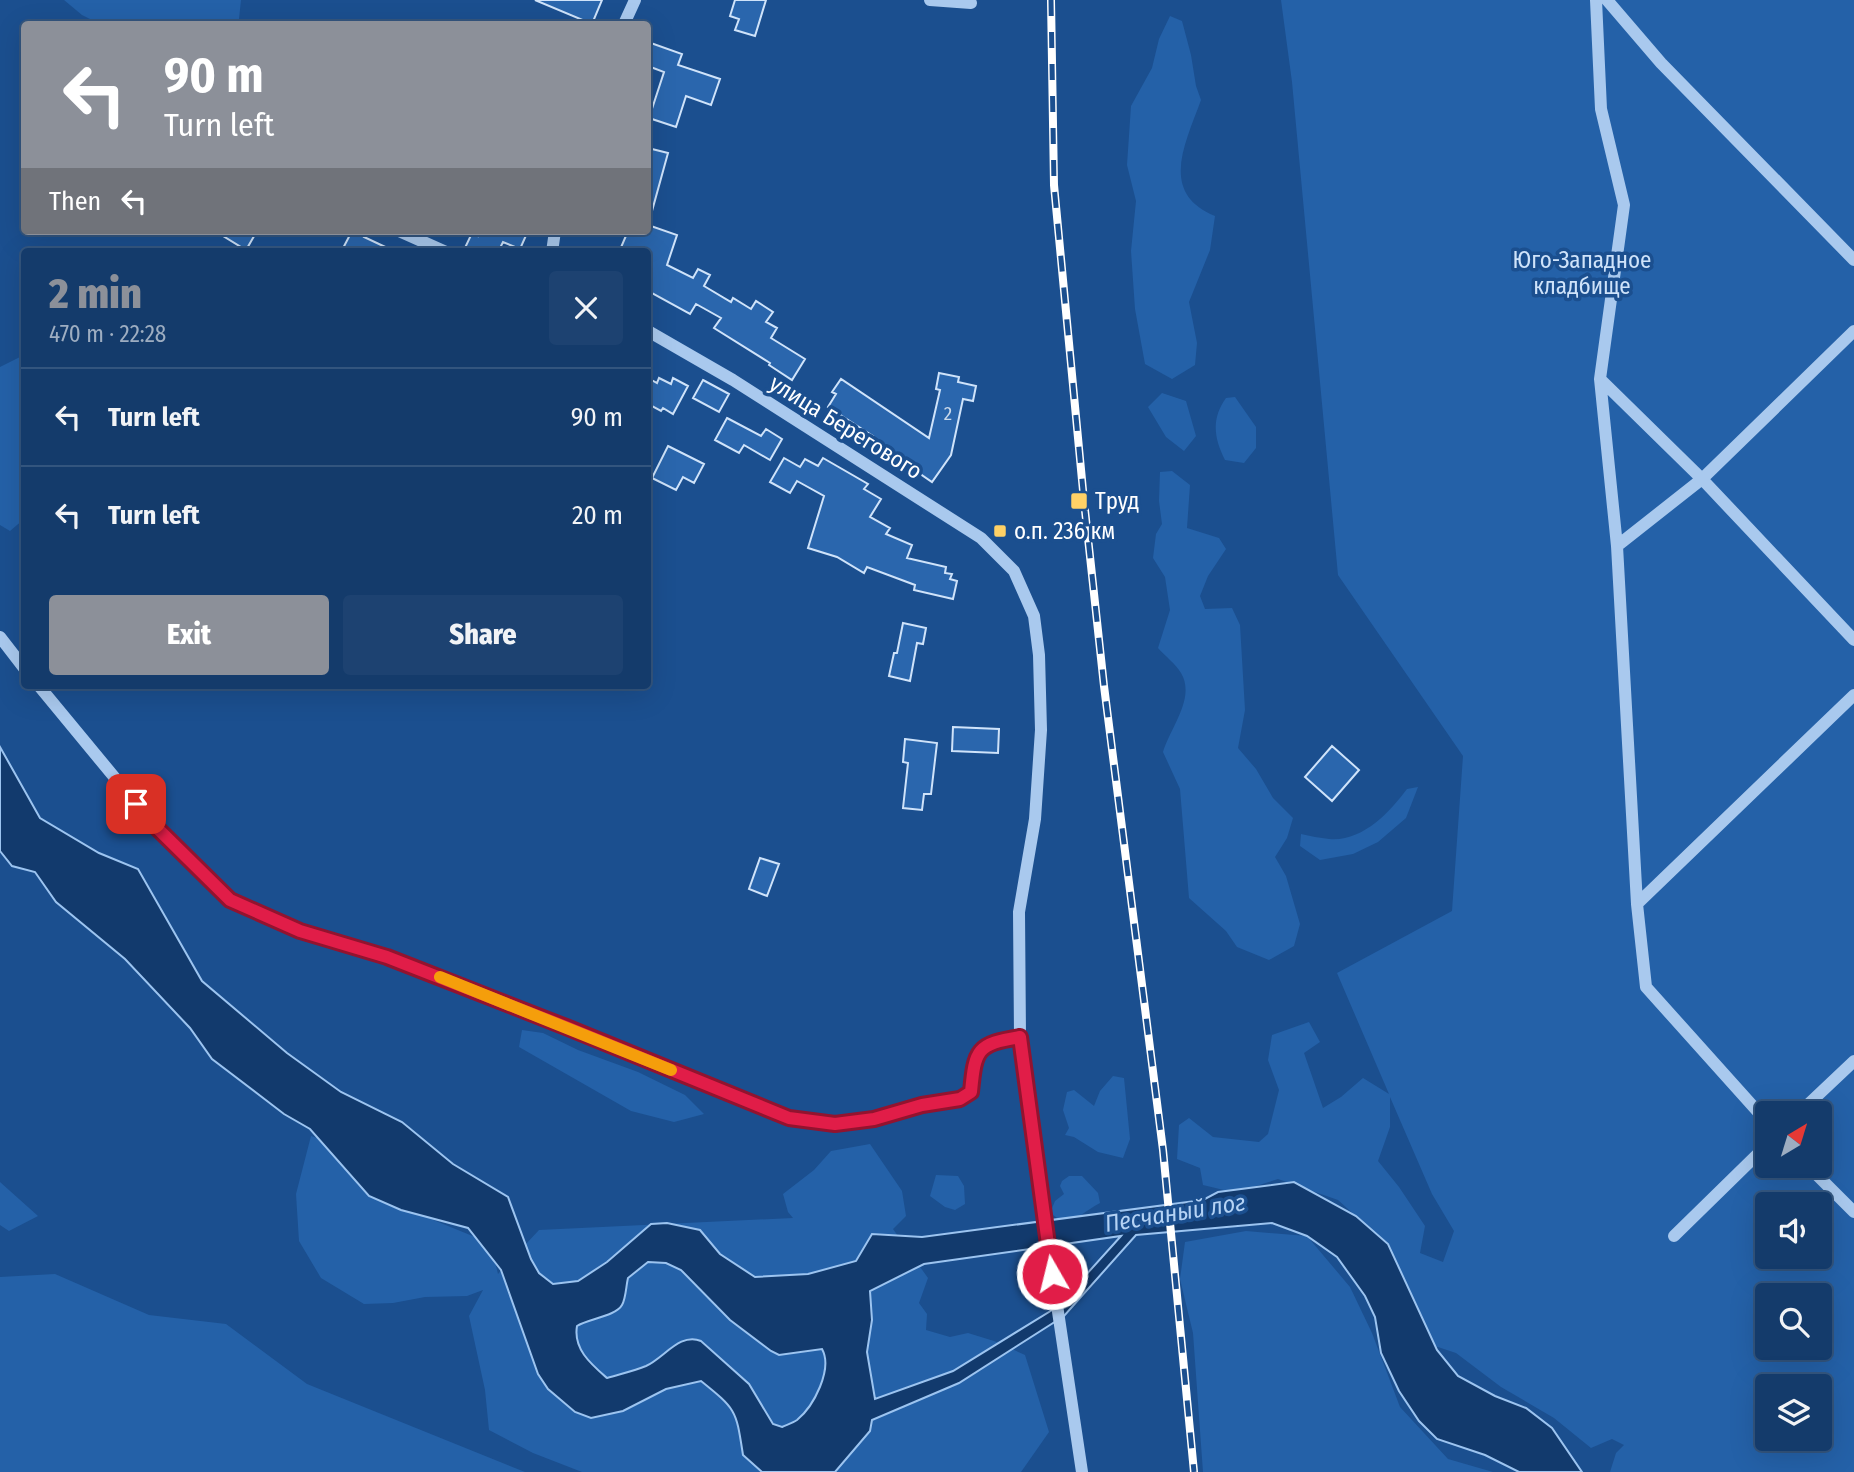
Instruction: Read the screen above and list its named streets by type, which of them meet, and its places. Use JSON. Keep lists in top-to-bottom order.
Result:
{
  "streets": {
    "street": ["улица Берегового"]
  },
  "water": ["Песчаный лог"],
  "parks": ["Юго-Западное кладбище"],
  "places": {
    "transit": ["Труд", "о.п. 236 км"]
  },
  "house_numbers": ["2"],
  "north": "top right",
  "page": {
    "turn": ["90 m", "Turn left"],
    "then": "Then",
    "heading": ["2 min", "470 m · 22:28"],
    "list": [
      {
        "name": "Turn left",
        "value": "90 m"
      },
      {
        "name": "Turn left",
        "value": "20 m"
      }
    ],
    "buttons": ["Exit", "Share"]
  }
}
